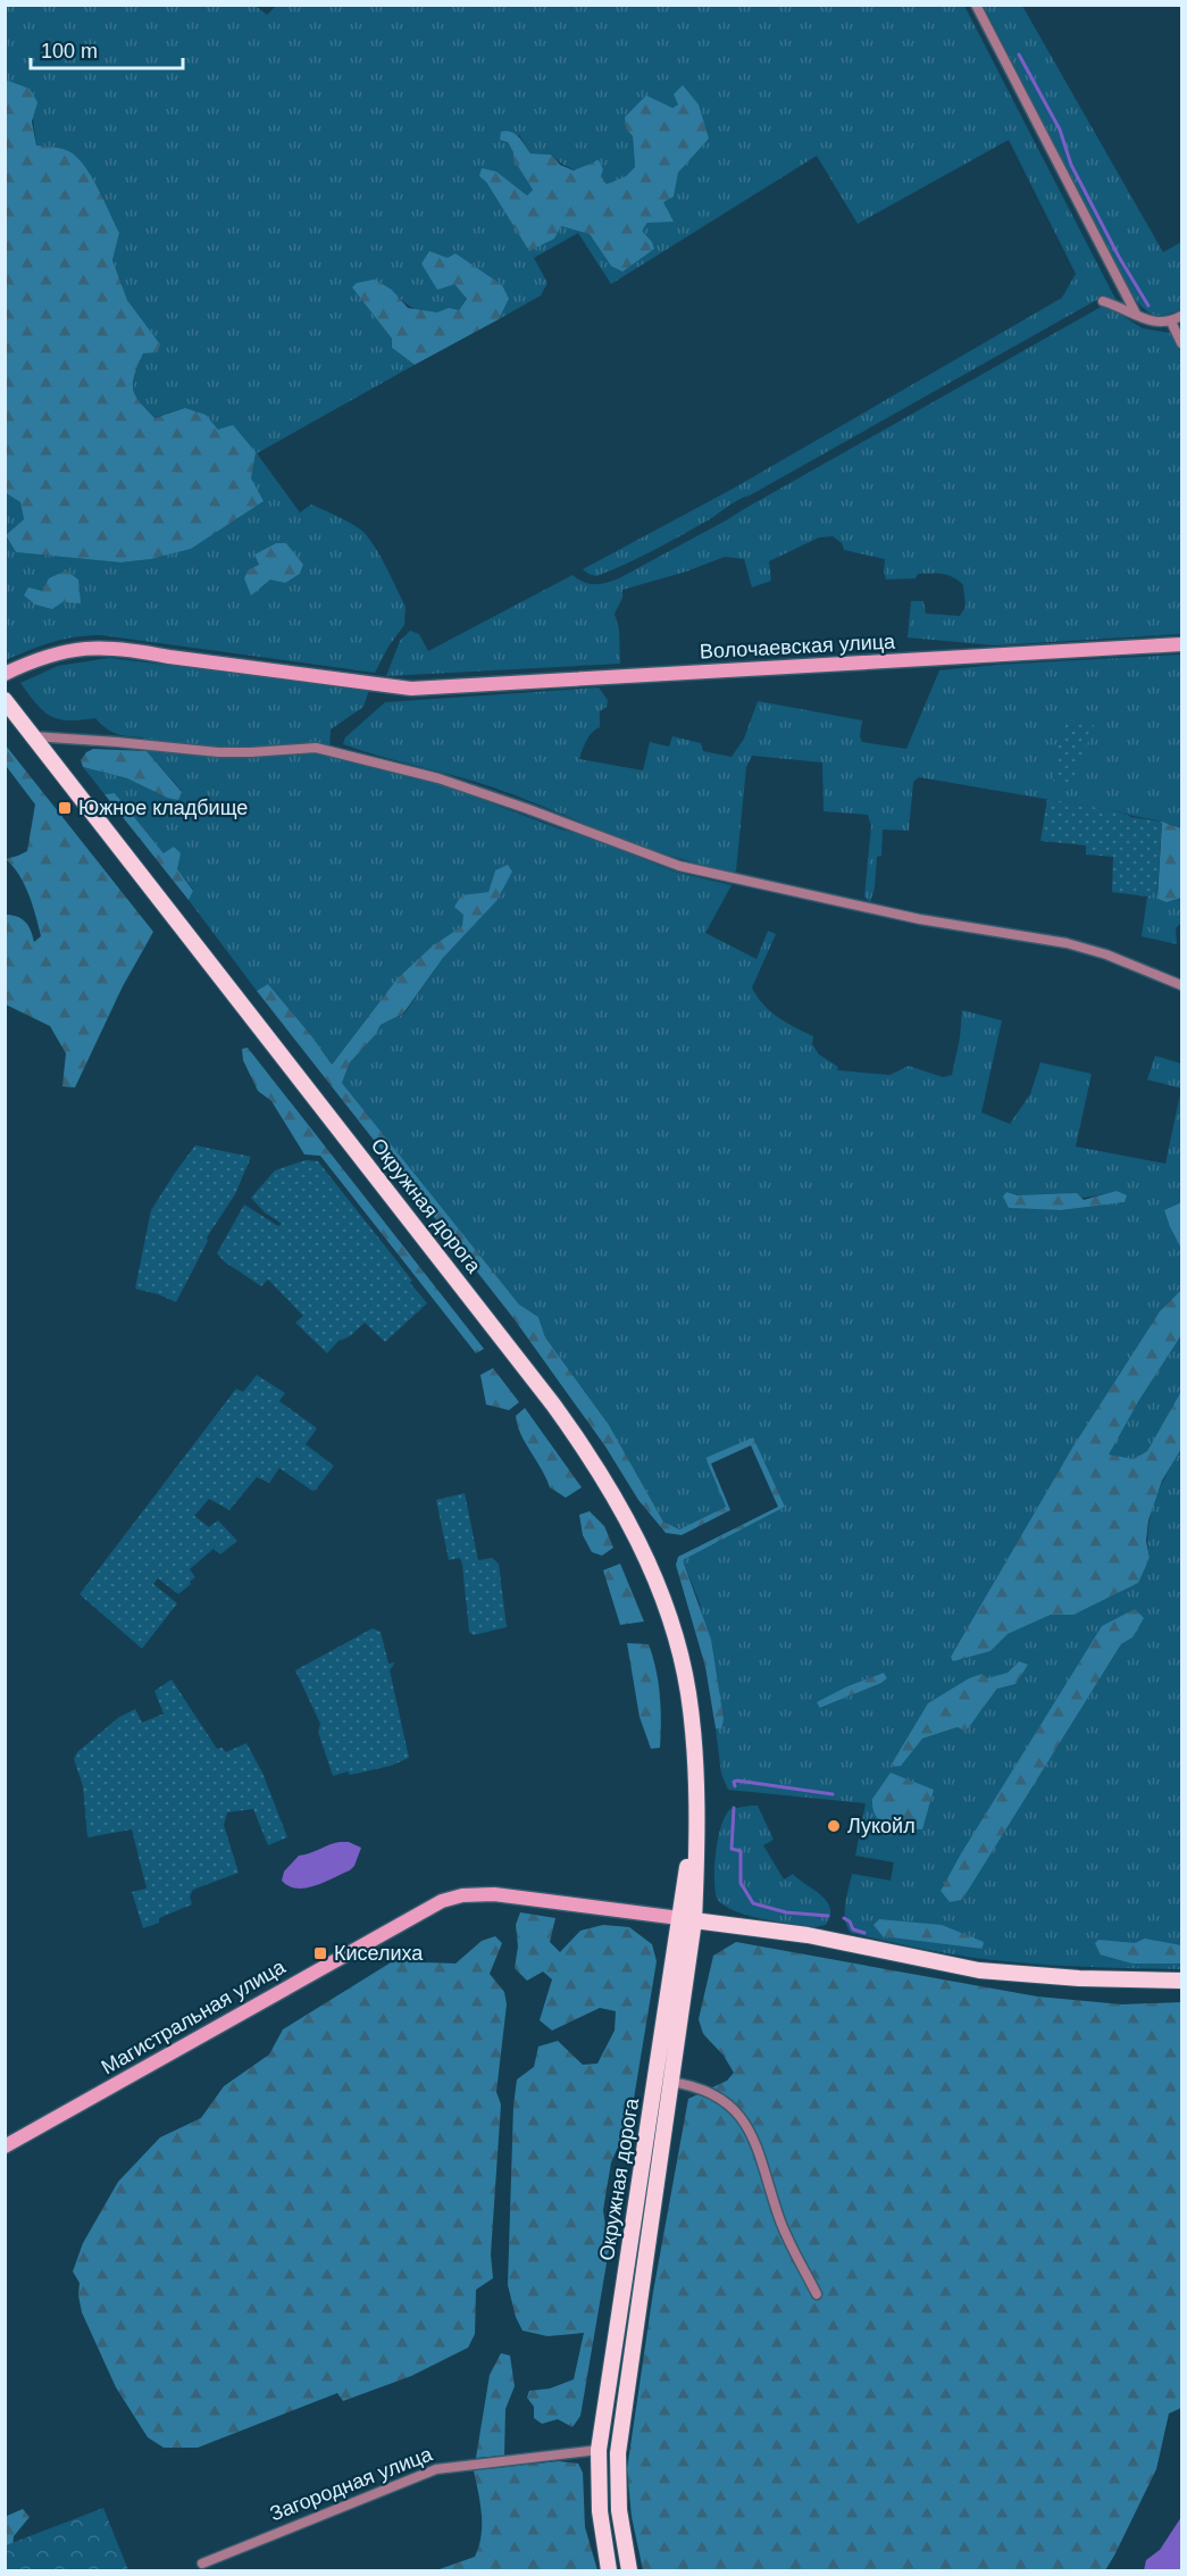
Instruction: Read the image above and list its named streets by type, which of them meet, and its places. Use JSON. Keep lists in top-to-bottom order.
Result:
{
  "streets": {
    "main road": ["Окружная дорога"],
    "street": ["Волочаевская улица", "Магистральная улица", "Загородная улица"]
  },
  "crossings": [
    ["Окружная дорога", "Магистральная улица"],
    ["Окружная дорога", "Загородная улица"]
  ],
  "places": {
    "transit": ["Южное кладбище", "Киселиха"],
    "other": ["Лукойл"]
  },
  "scale_bar": "100 m"
}
